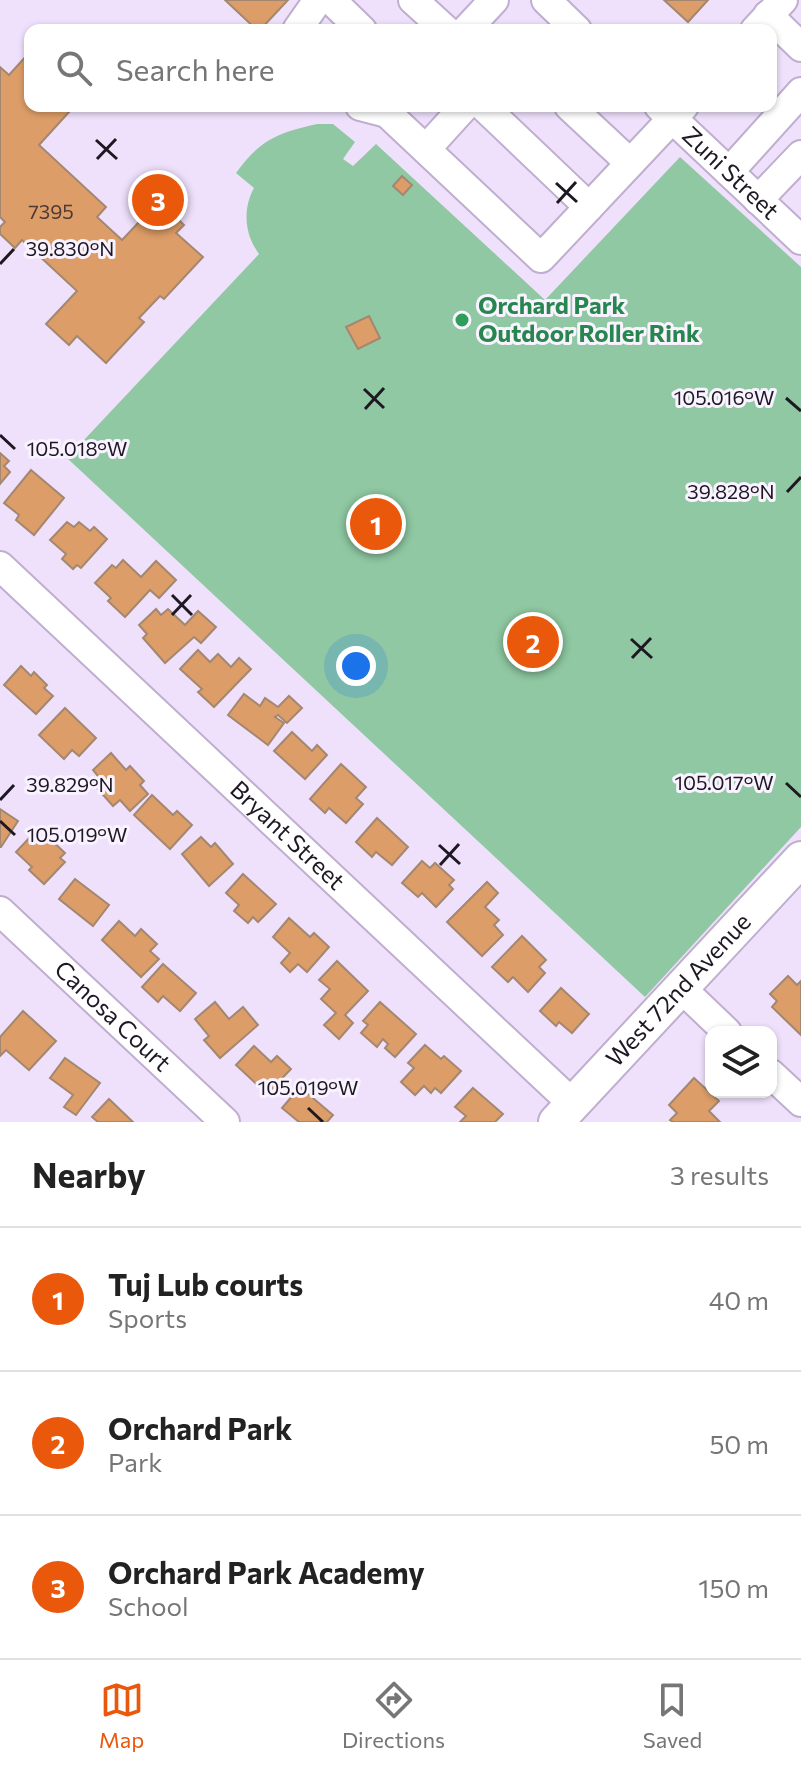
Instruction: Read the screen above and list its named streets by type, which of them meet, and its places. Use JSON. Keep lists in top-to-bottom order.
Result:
{
  "streets": {
    "main road": ["West 72nd Avenue"],
    "street": ["Zuni Street", "Bryant Street", "Canosa Court"]
  },
  "crossings": [
    ["Bryant Street", "West 72nd Avenue"]
  ],
  "places": ["Orchard Park Outdoor Roller Rink"],
  "house_numbers": ["7395"],
  "page": {
    "search": "Search here",
    "pins": ["3", "1", "2"],
    "heading": ["Nearby", "3 results"],
    "list": [
      {
        "mark": "1",
        "name": "Tuj Lub courts",
        "note": "Sports",
        "value": "40 m"
      },
      {
        "mark": "2",
        "name": "Orchard Park",
        "note": "Park",
        "value": "50 m"
      },
      {
        "mark": "3",
        "name": "Orchard Park Academy",
        "note": "School",
        "value": "150 m"
      }
    ],
    "nav": ["Map", "Directions", "Saved"]
  },
  "coordinates": [
    "39.830°N",
    "105.016°W",
    "105.018°W",
    "39.828°N",
    "105.017°W",
    "39.829°N",
    "105.019°W"
  ]
}
